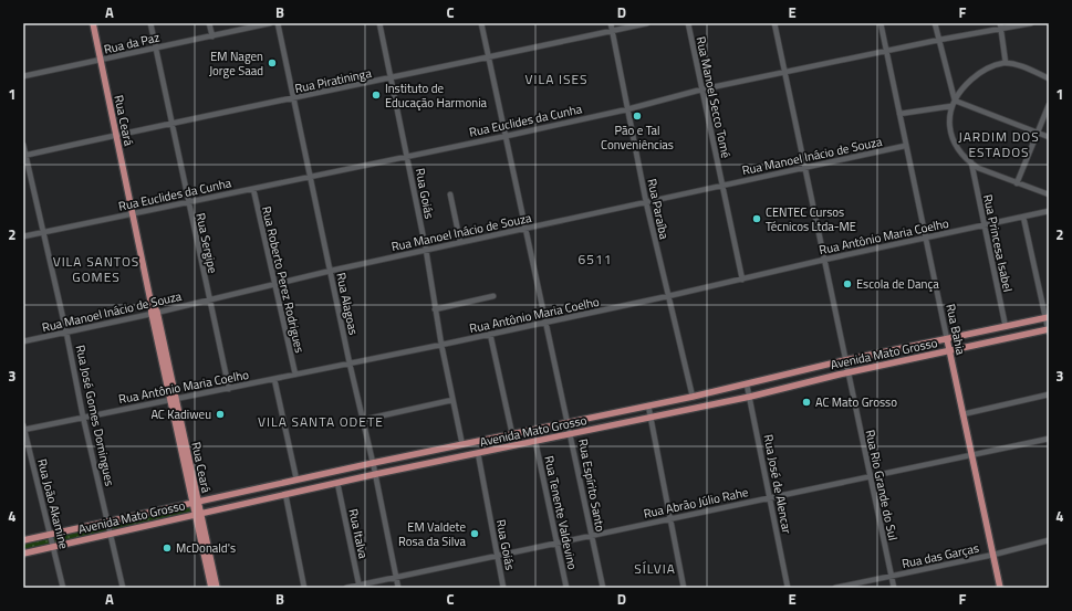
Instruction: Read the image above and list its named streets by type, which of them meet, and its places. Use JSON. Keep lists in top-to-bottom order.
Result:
{
  "streets": {
    "main road": ["Rua Ceará", "Rua Bahia", "Avenida Mato Grosso"],
    "street": [
      "Rua da Paz",
      "Rua Piratininga",
      "Rua Manoel Secco Tomé",
      "Rua Euclides da Cunha",
      "Rua Manoel Inácio de Souza",
      "Rua Goiás",
      "Rua Paraíba",
      "Rua Antônio Maria Coelho",
      "Rua Sergipe",
      "Rua Princesa Isabel",
      "Rua Roberto Perez Rodrigues",
      "Rua Alagoas",
      "Rua José Gomes Domingues",
      "Rua José de Alencar",
      "Rua Espírito Santo",
      "Rua Rio Grande do Sul",
      "Rua Abrão Júlio Rahe",
      "Rua João Akamine",
      "Rua Tenente Valdevino",
      "Rua Italva",
      "Rua das Garças"
    ]
  },
  "crossings": [
    ["Rua da Paz", "Rua Ceará"],
    ["Rua da Paz", "Rua Sergipe"],
    ["Rua Piratininga", "Rua Ceará"],
    ["Rua Piratininga", "Rua Goiás"],
    ["Rua Piratininga", "Rua Paraíba"],
    ["Rua Piratininga", "Rua Sergipe"],
    ["Rua Piratininga", "Rua Alagoas"],
    ["Rua Piratininga", "Rua José Gomes Domingues"],
    ["Rua Piratininga", "Rua Espírito Santo"],
    ["Rua Manoel Secco Tomé", "Rua Euclides da Cunha"],
    ["Rua Manoel Secco Tomé", "Rua Manoel Inácio de Souza"],
    ["Rua Manoel Secco Tomé", "Rua Antônio Maria Coelho"],
    ["Rua Ceará", "Rua Euclides da Cunha"],
    ["Rua Ceará", "Rua Manoel Inácio de Souza"],
    ["Rua Ceará", "Rua Antônio Maria Coelho"],
    ["Rua Ceará", "Avenida Mato Grosso"],
    ["Rua Euclides da Cunha", "Rua Goiás"],
    ["Rua Euclides da Cunha", "Rua Paraíba"],
    ["Rua Euclides da Cunha", "Rua Sergipe"],
    ["Rua Euclides da Cunha", "Rua Roberto Perez Rodrigues"],
    ["Rua Euclides da Cunha", "Rua Alagoas"],
    ["Rua Euclides da Cunha", "Rua Bahia"],
    ["Rua Euclides da Cunha", "Rua José Gomes Domingues"],
    ["Rua Euclides da Cunha", "Rua Espírito Santo"],
    ["Rua Euclides da Cunha", "Rua Rio Grande do Sul"],
    ["Rua Manoel Inácio de Souza", "Rua Goiás"],
    ["Rua Manoel Inácio de Souza", "Rua Paraíba"],
    ["Rua Manoel Inácio de Souza", "Rua Sergipe"],
    ["Rua Manoel Inácio de Souza", "Rua Roberto Perez Rodrigues"],
    ["Rua Manoel Inácio de Souza", "Rua Alagoas"],
    ["Rua Manoel Inácio de Souza", "Rua Bahia"],
    ["Rua Manoel Inácio de Souza", "Rua José Gomes Domingues"],
    ["Rua Manoel Inácio de Souza", "Rua Espírito Santo"],
    ["Rua Manoel Inácio de Souza", "Rua Rio Grande do Sul"],
    ["Rua Goiás", "Rua Antônio Maria Coelho"],
    ["Rua Goiás", "Avenida Mato Grosso"],
    ["Rua Goiás", "Rua Abrão Júlio Rahe"],
    ["Rua Paraíba", "Rua Antônio Maria Coelho"],
    ["Rua Paraíba", "Avenida Mato Grosso"],
    ["Rua Antônio Maria Coelho", "Rua Sergipe"],
    ["Rua Antônio Maria Coelho", "Rua Princesa Isabel"],
    ["Rua Antônio Maria Coelho", "Rua Roberto Perez Rodrigues"],
    ["Rua Antônio Maria Coelho", "Rua Alagoas"],
    ["Rua Antônio Maria Coelho", "Rua Bahia"],
    ["Rua Antônio Maria Coelho", "Rua José Gomes Domingues"],
    ["Rua Antônio Maria Coelho", "Rua Espírito Santo"],
    ["Rua Antônio Maria Coelho", "Rua Rio Grande do Sul"],
    ["Rua Antônio Maria Coelho", "Rua João Akamine"],
    ["Rua Princesa Isabel", "Avenida Mato Grosso"],
    ["Rua Alagoas", "Avenida Mato Grosso"],
    ["Rua Alagoas", "Rua Abrão Júlio Rahe"],
    ["Rua Bahia", "Avenida Mato Grosso"],
    ["Rua Bahia", "Rua Abrão Júlio Rahe"],
    ["Rua Bahia", "Rua das Garças"],
    ["Avenida Mato Grosso", "Rua José Gomes Domingues"],
    ["Avenida Mato Grosso", "Rua José de Alencar"],
    ["Avenida Mato Grosso", "Rua Espírito Santo"],
    ["Avenida Mato Grosso", "Rua Rio Grande do Sul"],
    ["Avenida Mato Grosso", "Rua João Akamine"],
    ["Avenida Mato Grosso", "Rua Tenente Valdevino"],
    ["Avenida Mato Grosso", "Rua Italva"],
    ["Rua José de Alencar", "Rua Abrão Júlio Rahe"],
    ["Rua Espírito Santo", "Rua Abrão Júlio Rahe"],
    ["Rua Rio Grande do Sul", "Rua Abrão Júlio Rahe"],
    ["Rua Rio Grande do Sul", "Rua das Garças"],
    ["Rua Abrão Júlio Rahe", "Rua Tenente Valdevino"],
    ["Rua Abrão Júlio Rahe", "Rua Italva"]
  ],
  "districts": [
    "VILA ISES",
    "JARDIM DOS ESTADOS",
    "6511",
    "VILA SANTOS GOMES",
    "VILA SANTA ODETE",
    "SÍLVIA"
  ],
  "places": [
    "EM Nagen Jorge Saad",
    "Instituto de Educação Harmonia",
    "Pão e Tal Conveniências",
    "CENTEC Cursos Técnicos Ltda-ME",
    "Escola de Dança",
    "AC Mato Grosso",
    "AC Kadiweu",
    "EM Valdete Rosa da Silva",
    "McDonald's"
  ],
  "grid": {
    "columns": [
      "A",
      "B",
      "C",
      "D",
      "E",
      "F"
    ],
    "rows": [
      "1",
      "2",
      "3",
      "4"
    ]
  }
}
